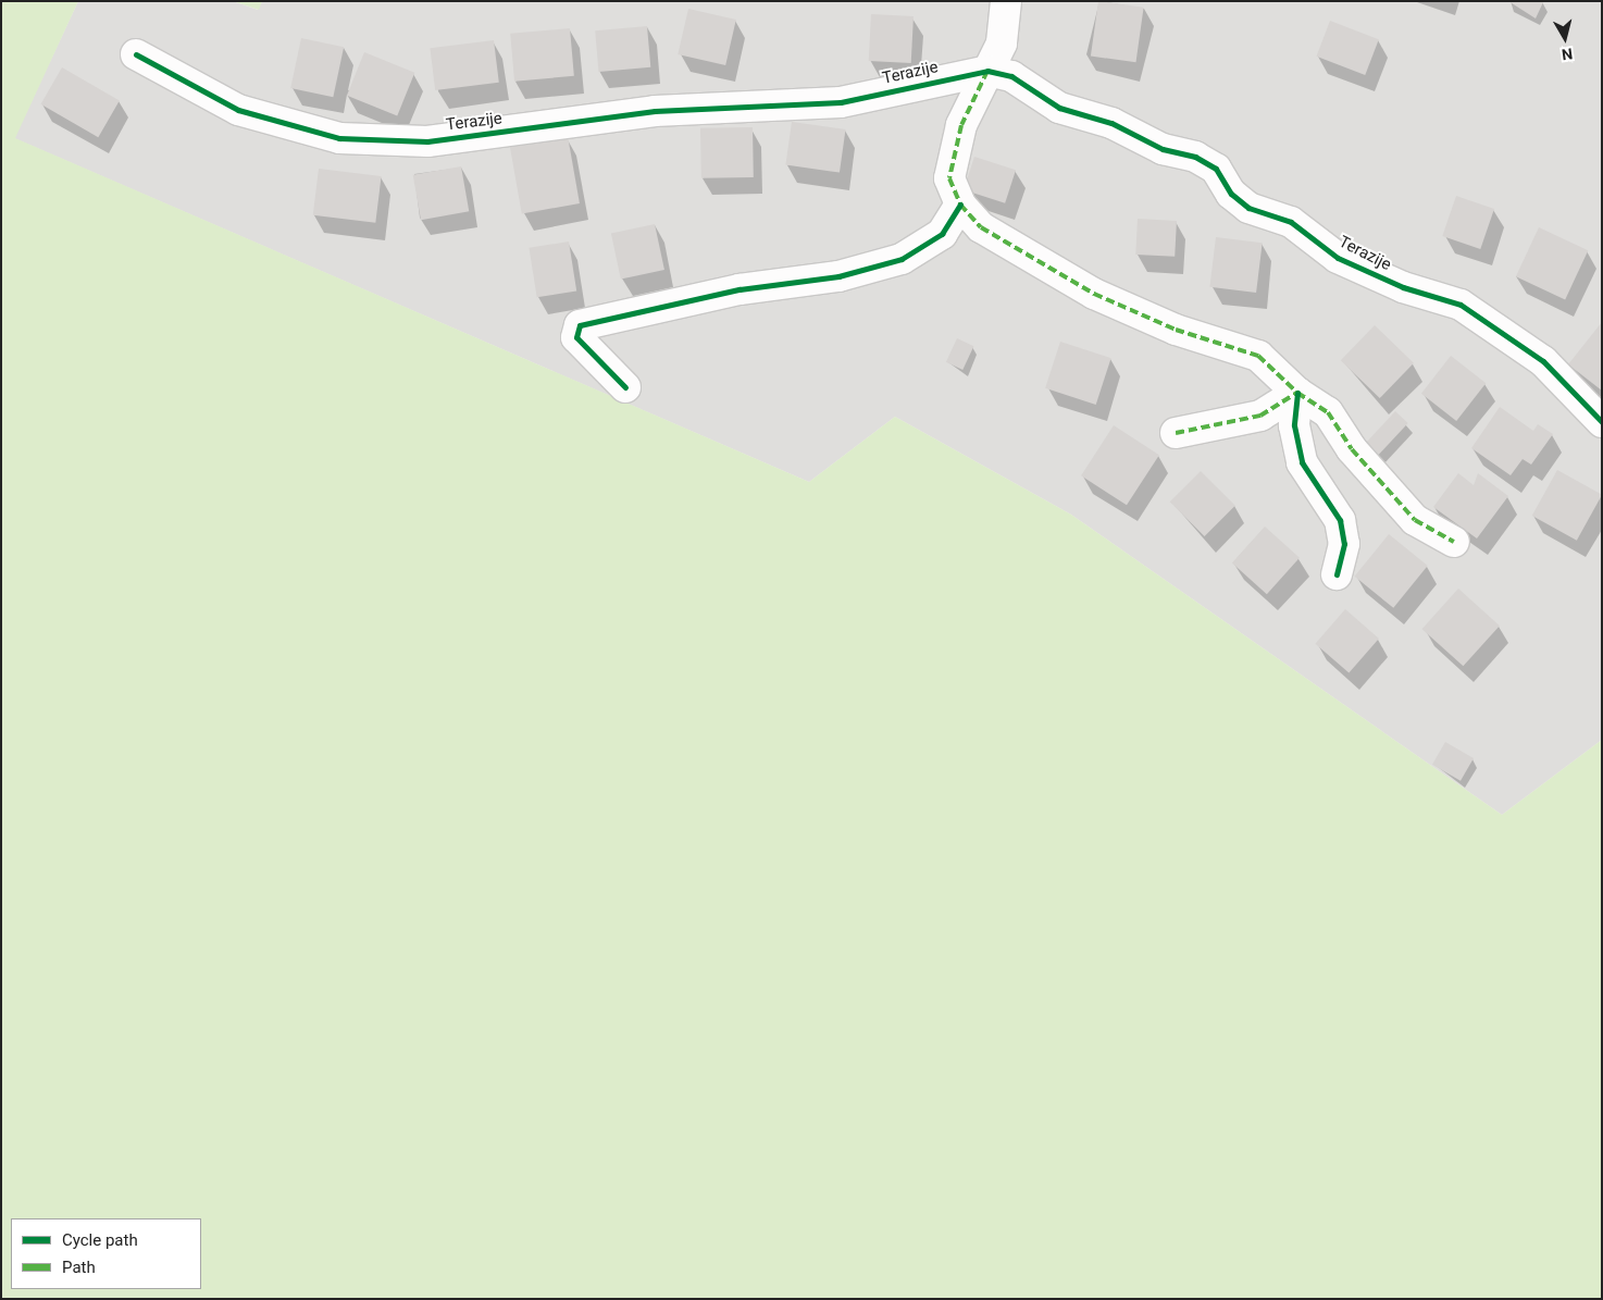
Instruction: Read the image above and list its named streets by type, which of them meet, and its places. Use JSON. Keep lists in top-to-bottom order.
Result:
{
  "streets": {
    "street": ["Terazije"]
  },
  "legend": ["Cycle path", "Path"],
  "north": "bottom"
}
